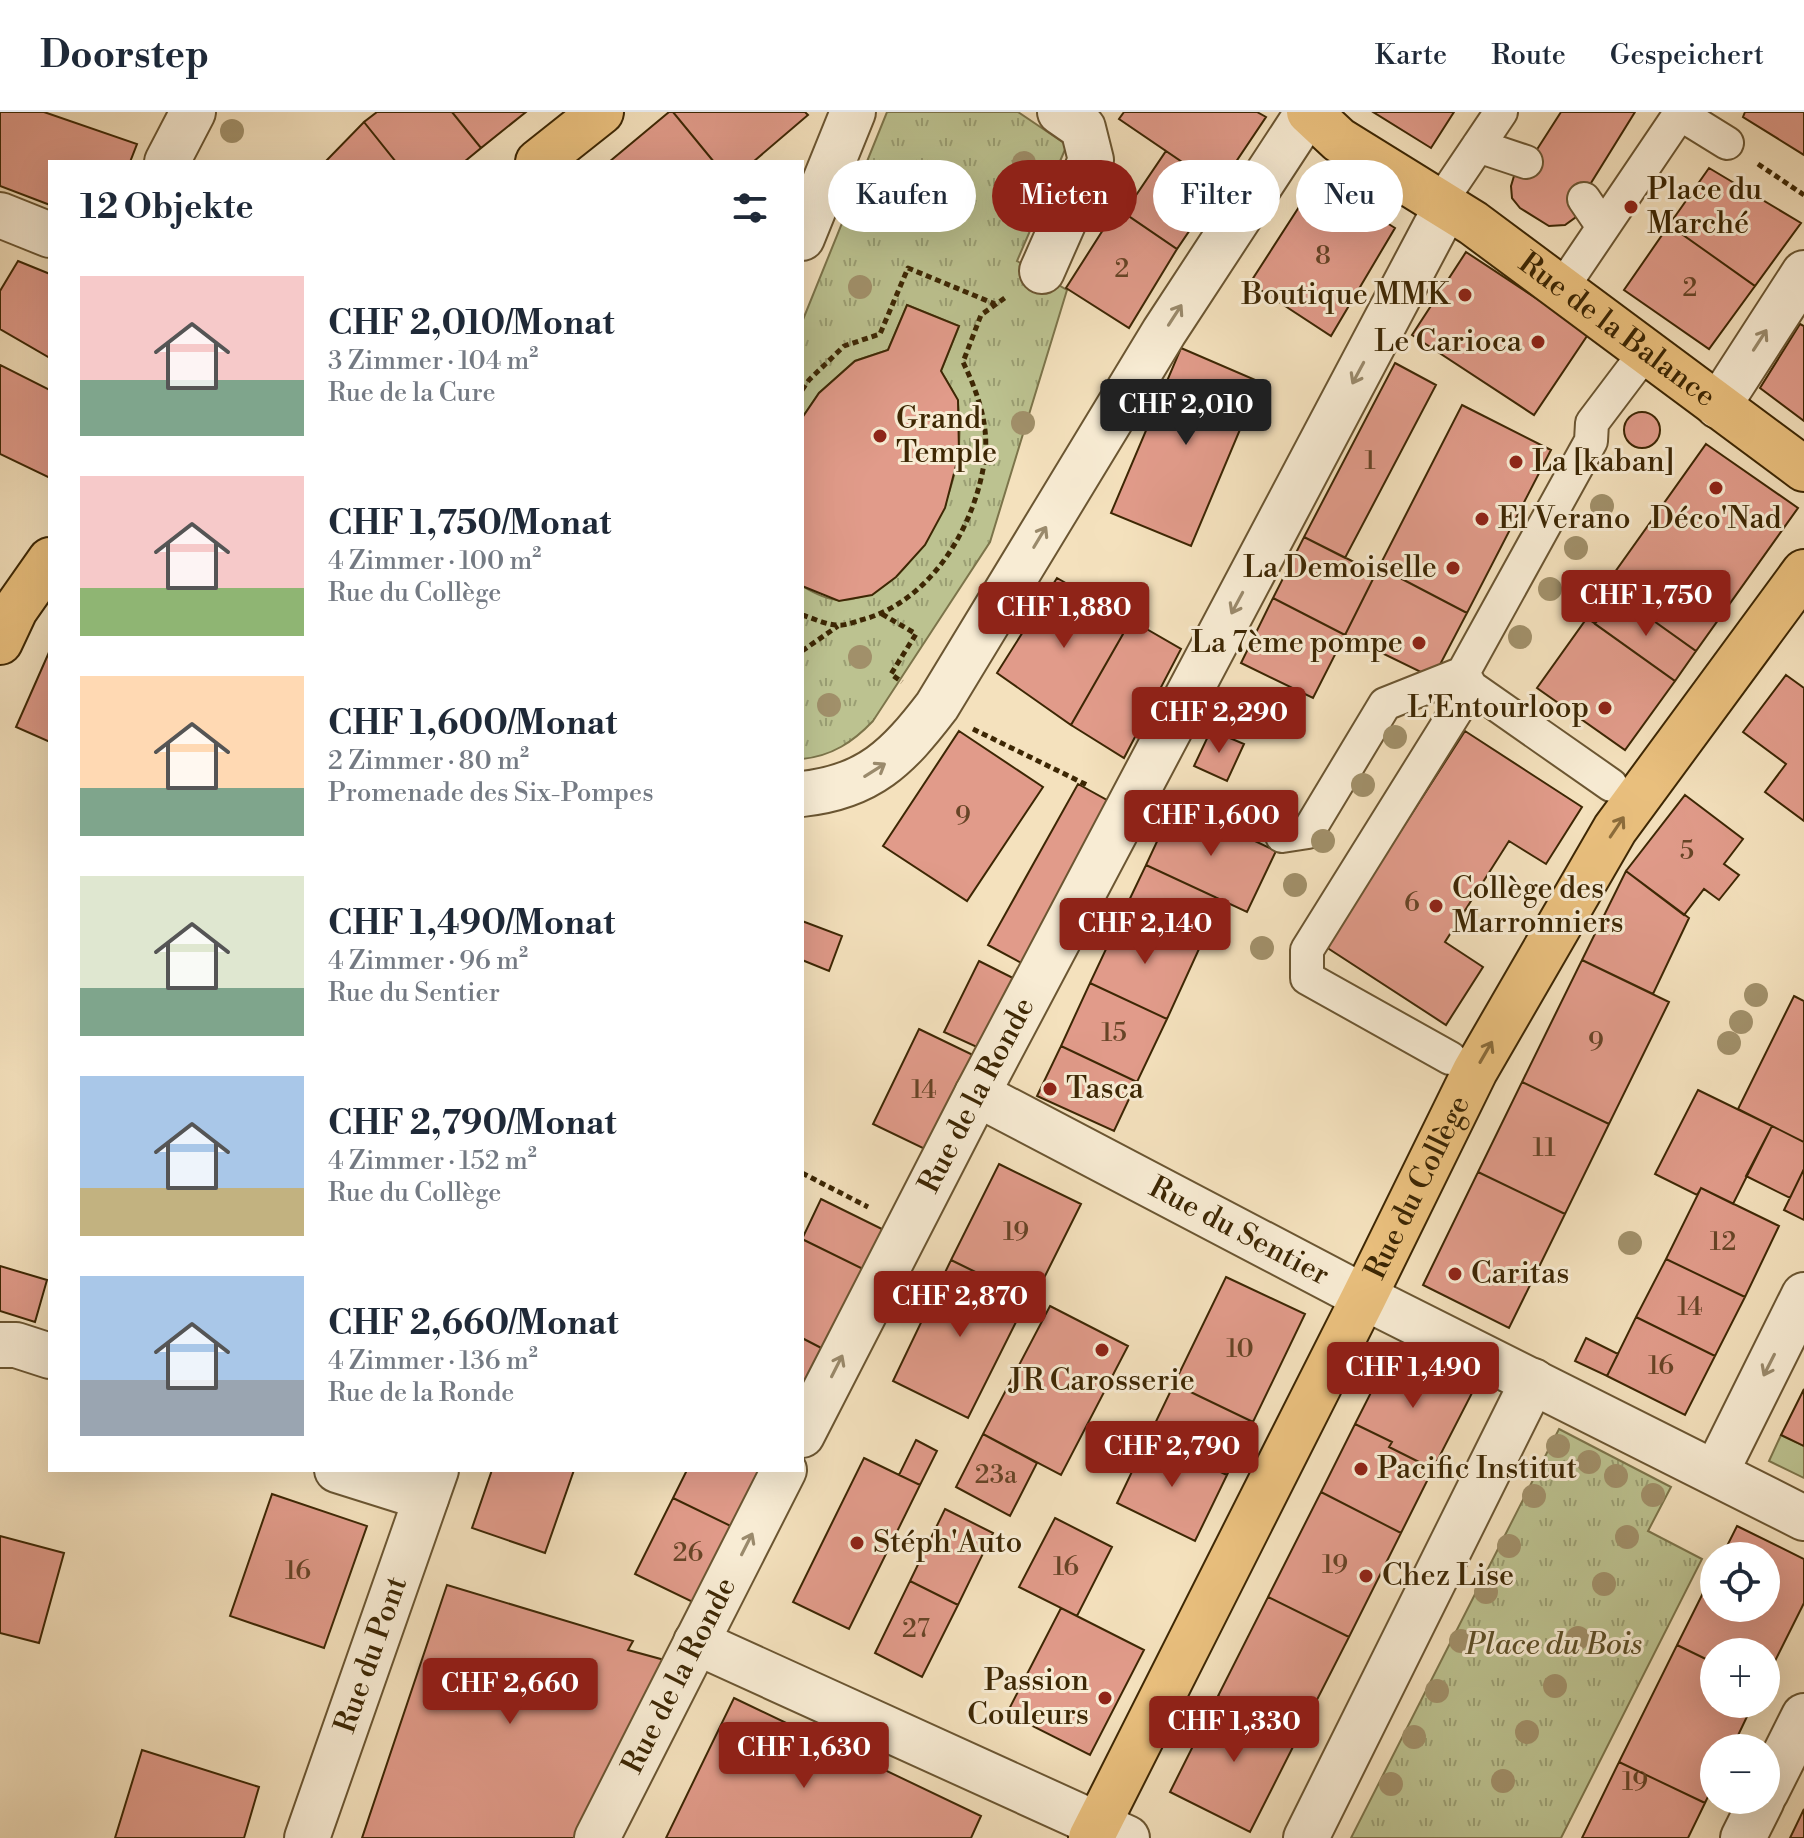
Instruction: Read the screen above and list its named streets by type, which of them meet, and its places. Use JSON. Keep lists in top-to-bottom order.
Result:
{
  "streets": {
    "main road": ["Rue de la Balance", "Rue du Collège"],
    "street": ["Rue de la Ronde", "Rue du Sentier", "Rue du Pont"]
  },
  "crossings": [
    ["Rue de la Balance", "Rue de la Ronde"],
    ["Rue de la Ronde", "Rue du Sentier"],
    ["Rue du Collège", "Rue du Sentier"]
  ],
  "one_way": ["Rue du Collège"],
  "parks": ["Place du Bois"],
  "places": [
    "Place du Marché",
    "Boutique MMK",
    "Le Carioca",
    "Grand Temple",
    "La [kaban]",
    "Déco'Nad",
    "El Verano",
    "La Demoiselle",
    "La 7ème pompe",
    "L'Entourloop",
    "Collège des Marronniers",
    "Tasca",
    "Caritas",
    "JR Carosserie",
    "Pacific Institut",
    "Stéph'Auto",
    "Chez Lise",
    "Passion Couleurs"
  ],
  "house_numbers": [
    "8",
    "2",
    "2",
    "1",
    "9",
    "5",
    "6",
    "15",
    "9",
    "14",
    "11",
    "19",
    "12",
    "14",
    "10",
    "16",
    "23a",
    "26",
    "19",
    "16",
    "16",
    "27",
    "19"
  ],
  "page": {
    "header": "Doorstep",
    "nav": ["Karte", "Route", "Gespeichert"],
    "chip": [
      "Kaufen",
      "Mieten",
      "Filter",
      "Neu"
    ],
    "heading": "12 Objekte",
    "list": [
      {
        "name": "CHF 2,010/Monat",
        "note": "3 Zimmer · 104 m² · Rue de la Cure"
      },
      {
        "name": "CHF 1,750/Monat",
        "note": "4 Zimmer · 100 m² · Rue du Collège"
      },
      {
        "name": "CHF 1,600/Monat",
        "note": "2 Zimmer · 80 m² · Promenade des Six-Pompes"
      },
      {
        "name": "CHF 1,490/Monat",
        "note": "4 Zimmer · 96 m² · Rue du Sentier"
      },
      {
        "name": "CHF 2,790/Monat",
        "note": "4 Zimmer · 152 m² · Rue du Collège"
      },
      {
        "name": "CHF 2,660/Monat",
        "note": "4 Zimmer · 136 m² · Rue de la Ronde"
      }
    ],
    "price": [
      "CHF 2,010",
      "CHF 1,750",
      "CHF 1,880",
      "CHF 2,290",
      "CHF 1,600",
      "CHF 2,140",
      "CHF 2,870",
      "CHF 1,490",
      "CHF 2,790",
      "CHF 2,660",
      "CHF 1,330",
      "CHF 1,630"
    ],
    "map_buttons": ["+", "−"]
  }
}
